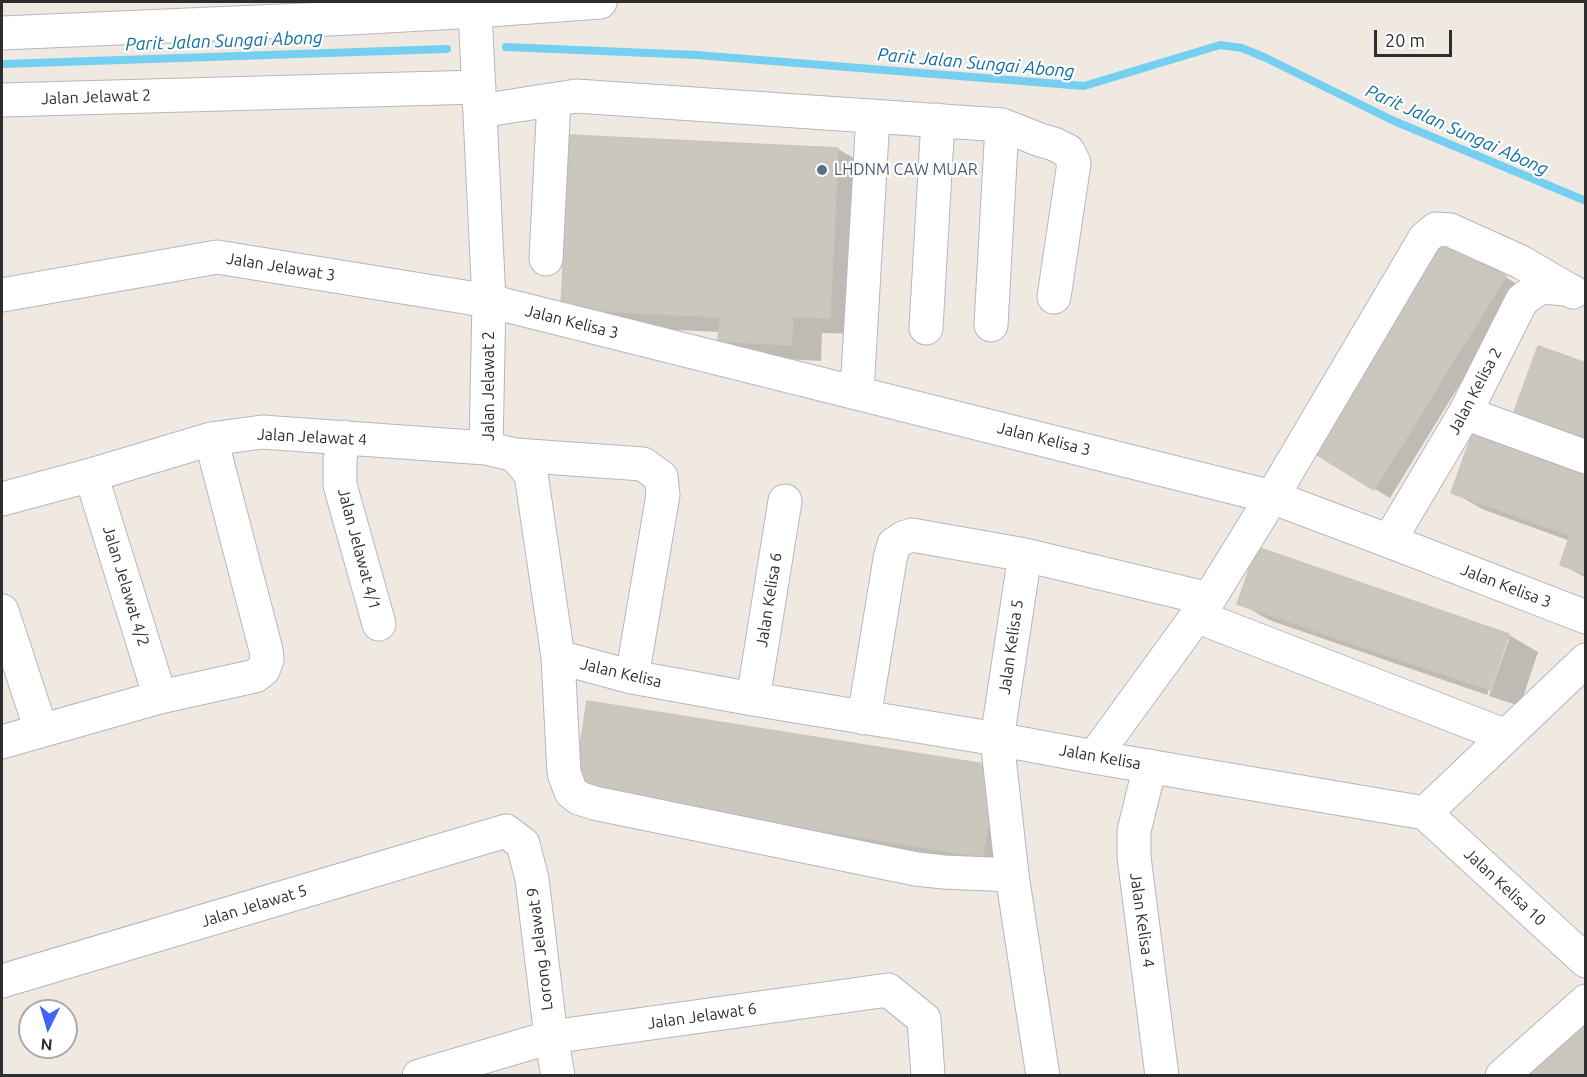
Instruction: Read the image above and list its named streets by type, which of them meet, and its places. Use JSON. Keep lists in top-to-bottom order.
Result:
{
  "streets": {
    "street": [
      "Jalan Jelawat 2",
      "Jalan Jelawat 3",
      "Jalan Kelisa 3",
      "Jalan Kelisa 2",
      "Jalan Jelawat 4",
      "Jalan Jelawat 4/1",
      "Jalan Jelawat 4/2",
      "Jalan Kelisa 6",
      "Jalan Kelisa 5",
      "Jalan Kelisa",
      "Jalan Kelisa 10",
      "Jalan Jelawat 5",
      "Jalan Kelisa 4",
      "Lorong Jelawat 9",
      "Jalan Jelawat 6"
    ]
  },
  "crossings": [
    ["Jalan Jelawat 2", "Jalan Jelawat 3"],
    ["Jalan Jelawat 2", "Jalan Kelisa 3"],
    ["Jalan Jelawat 2", "Jalan Jelawat 4"],
    ["Jalan Jelawat 2", "Jalan Kelisa 5"],
    ["Jalan Jelawat 2", "Jalan Kelisa"],
    ["Jalan Jelawat 3", "Jalan Kelisa 3"],
    ["Jalan Kelisa 3", "Jalan Kelisa 2"],
    ["Jalan Jelawat 4", "Jalan Jelawat 4/1"],
    ["Jalan Jelawat 4", "Jalan Jelawat 4/2"],
    ["Jalan Jelawat 4", "Jalan Kelisa"],
    ["Jalan Kelisa 6", "Jalan Kelisa"],
    ["Jalan Kelisa 5", "Jalan Kelisa"],
    ["Jalan Kelisa", "Jalan Kelisa 10"],
    ["Jalan Kelisa", "Jalan Kelisa 4"],
    ["Jalan Jelawat 5", "Lorong Jelawat 9"],
    ["Lorong Jelawat 9", "Jalan Jelawat 6"]
  ],
  "water": ["Parit Jalan Sungai Abong"],
  "places": ["LHDNM CAW MUAR"],
  "scale_bar": "20 m",
  "north": "bottom"
}
